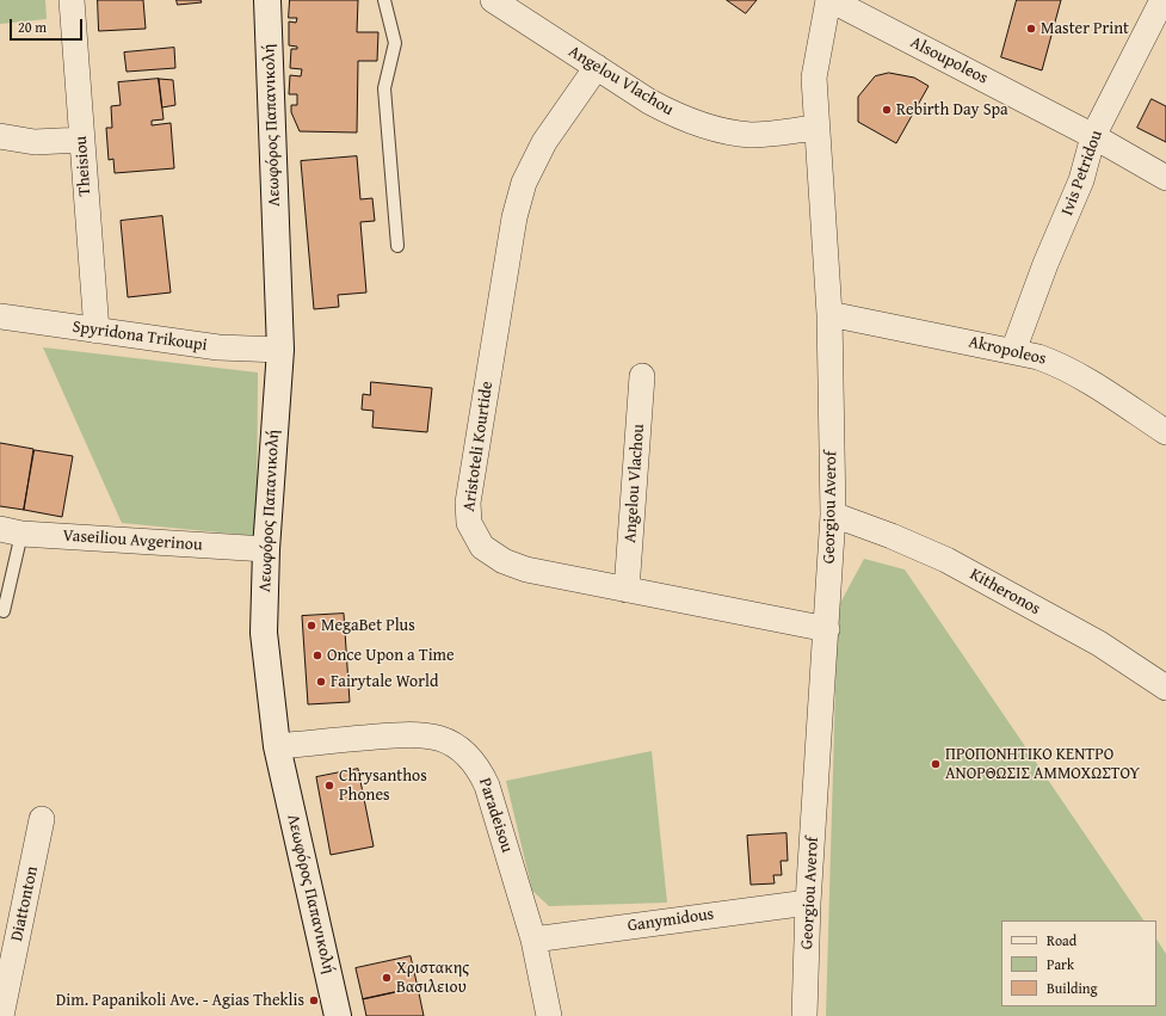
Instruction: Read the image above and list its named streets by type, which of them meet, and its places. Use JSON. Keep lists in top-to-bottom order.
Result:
{
  "streets": {
    "street": [
      "Alsoupoleos",
      "Angelou Vlachou",
      "Λεωφόρος Παπανικολή",
      "Theisiou",
      "Ivis Petridou",
      "Spyridona Trikoupi",
      "Akropoleos",
      "Aristoteli Kourtide",
      "Georgiou Averof",
      "Vaseiliou Avgerinou",
      "Kitheronos",
      "Paradeisou",
      "Diattonton",
      "Ganymidous"
    ]
  },
  "crossings": [
    ["Alsoupoleos", "Ivis Petridou"],
    ["Alsoupoleos", "Georgiou Averof"],
    ["Angelou Vlachou", "Aristoteli Kourtide"],
    ["Angelou Vlachou", "Georgiou Averof"],
    ["Λεωφόρος Παπανικολή", "Spyridona Trikoupi"],
    ["Λεωφόρος Παπανικολή", "Vaseiliou Avgerinou"],
    ["Λεωφόρος Παπανικολή", "Paradeisou"],
    ["Theisiou", "Spyridona Trikoupi"],
    ["Ivis Petridou", "Akropoleos"],
    ["Akropoleos", "Georgiou Averof"],
    ["Aristoteli Kourtide", "Georgiou Averof"],
    ["Georgiou Averof", "Kitheronos"],
    ["Georgiou Averof", "Ganymidous"],
    ["Paradeisou", "Ganymidous"]
  ],
  "places": [
    "Master Print",
    "Rebirth Day Spa",
    "MegaBet Plus",
    "Once Upon a Time",
    "Fairytale World",
    "ΠΡΟΠΟΝΗΤΙΚΟ ΚΕΝΤΡΟ ΑΝΟΡΘΩΣΙΣ ΑΜΜΟΧΩΣΤΟΥ",
    "Chrysanthos Phones",
    "Χριστακης Βασιλειου",
    "Dim. Papanikoli Ave. - Agias Theklis"
  ],
  "legend": ["Road", "Park", "Building"],
  "scale_bar": "20 m"
}
